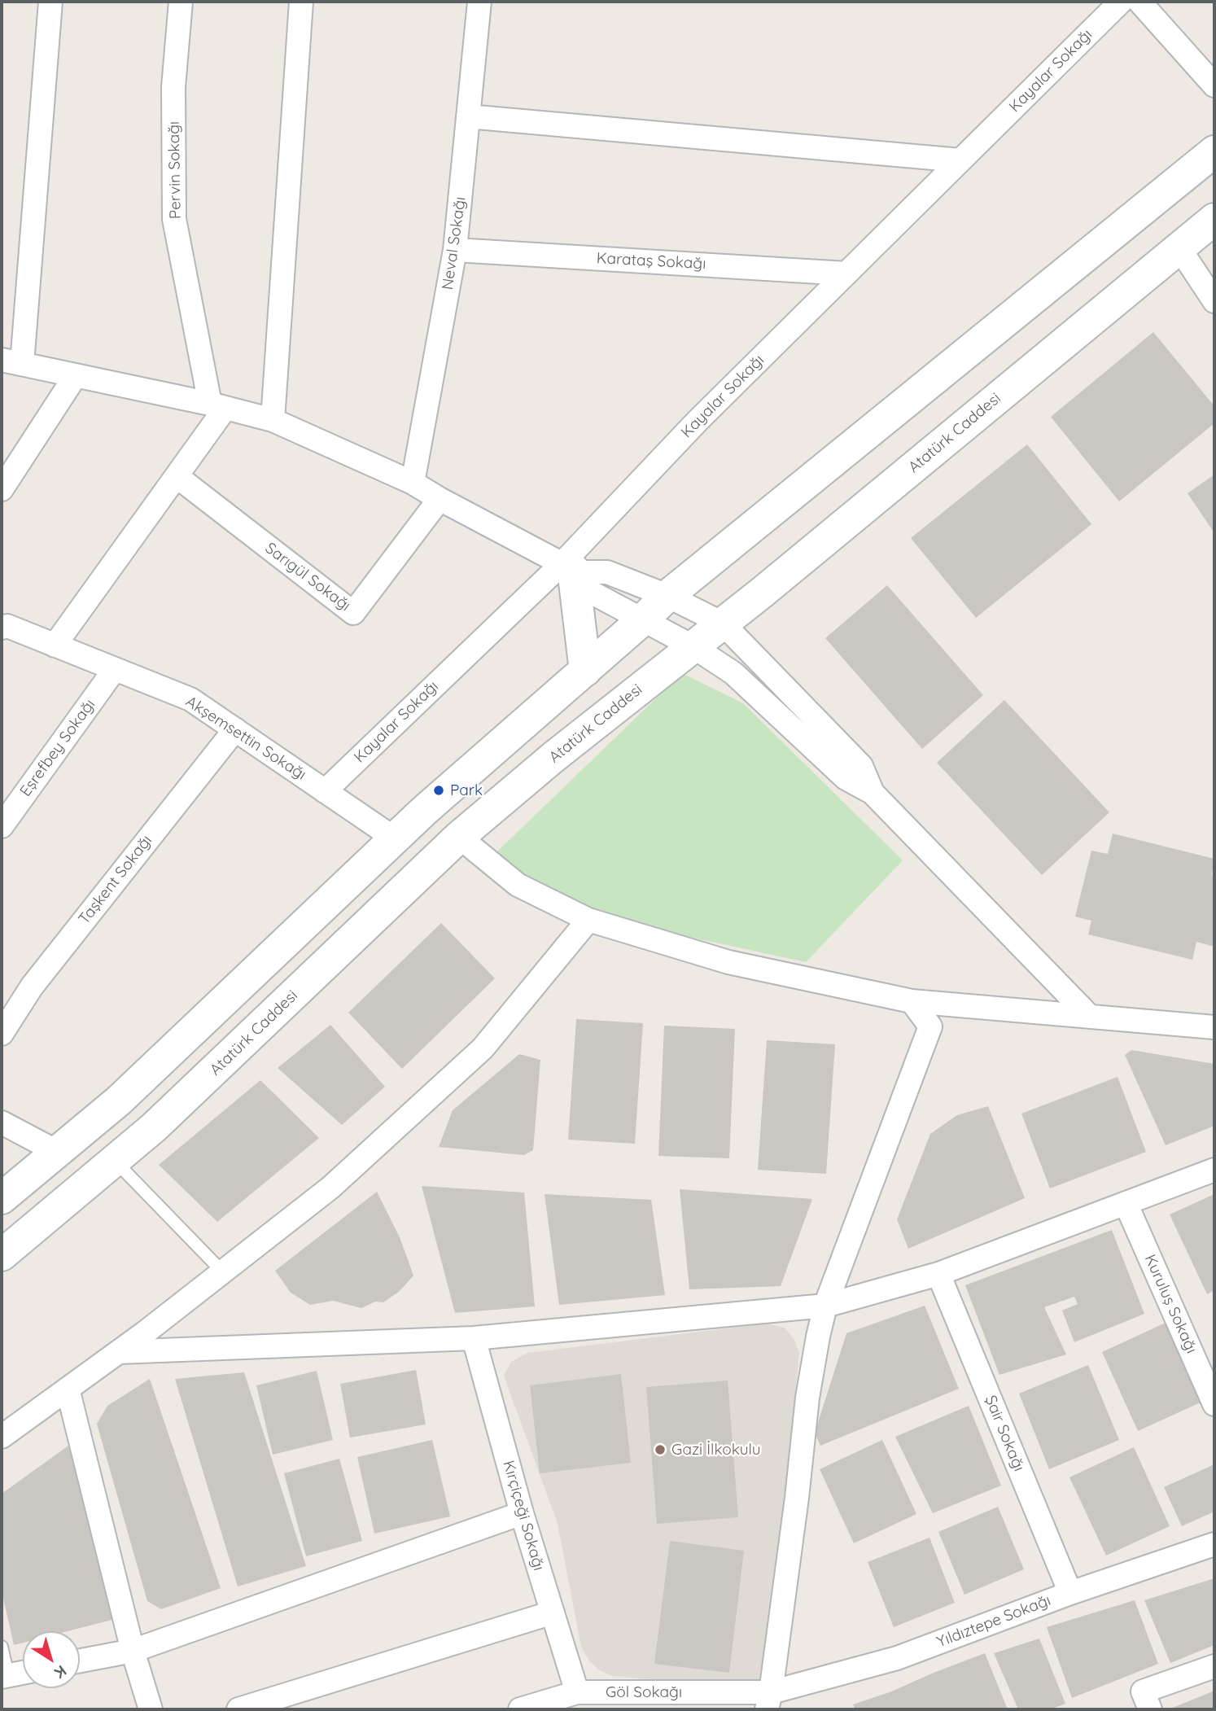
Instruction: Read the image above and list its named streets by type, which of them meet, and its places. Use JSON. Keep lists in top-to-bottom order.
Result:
{
  "streets": {
    "main road": ["Atatürk Caddesi"],
    "street": [
      "Kayalar Sokağı",
      "Pervin Sokağı",
      "Neval Sokağı",
      "Karataş Sokağı",
      "Sarıgül Sokağı",
      "Akşemsettin Sokağı",
      "Eşrefbey Sokağı",
      "Taşkent Sokağı",
      "Kuruluş Sokağı",
      "Şair Sokağı",
      "Kırçiçeği Sokağı",
      "Yıldıztepe Sokağı",
      "Göl Sokağı"
    ]
  },
  "crossings": [
    ["Kayalar Sokağı", "Karataş Sokağı"],
    ["Kayalar Sokağı", "Akşemsettin Sokağı"],
    ["Neval Sokağı", "Karataş Sokağı"],
    ["Akşemsettin Sokağı", "Eşrefbey Sokağı"],
    ["Akşemsettin Sokağı", "Taşkent Sokağı"],
    ["Şair Sokağı", "Yıldıztepe Sokağı"],
    ["Kırçiçeği Sokağı", "Göl Sokağı"],
    ["Yıldıztepe Sokağı", "Göl Sokağı"]
  ],
  "places": ["Park", "Gazi İlkokulu"],
  "north": "bottom right"
}
